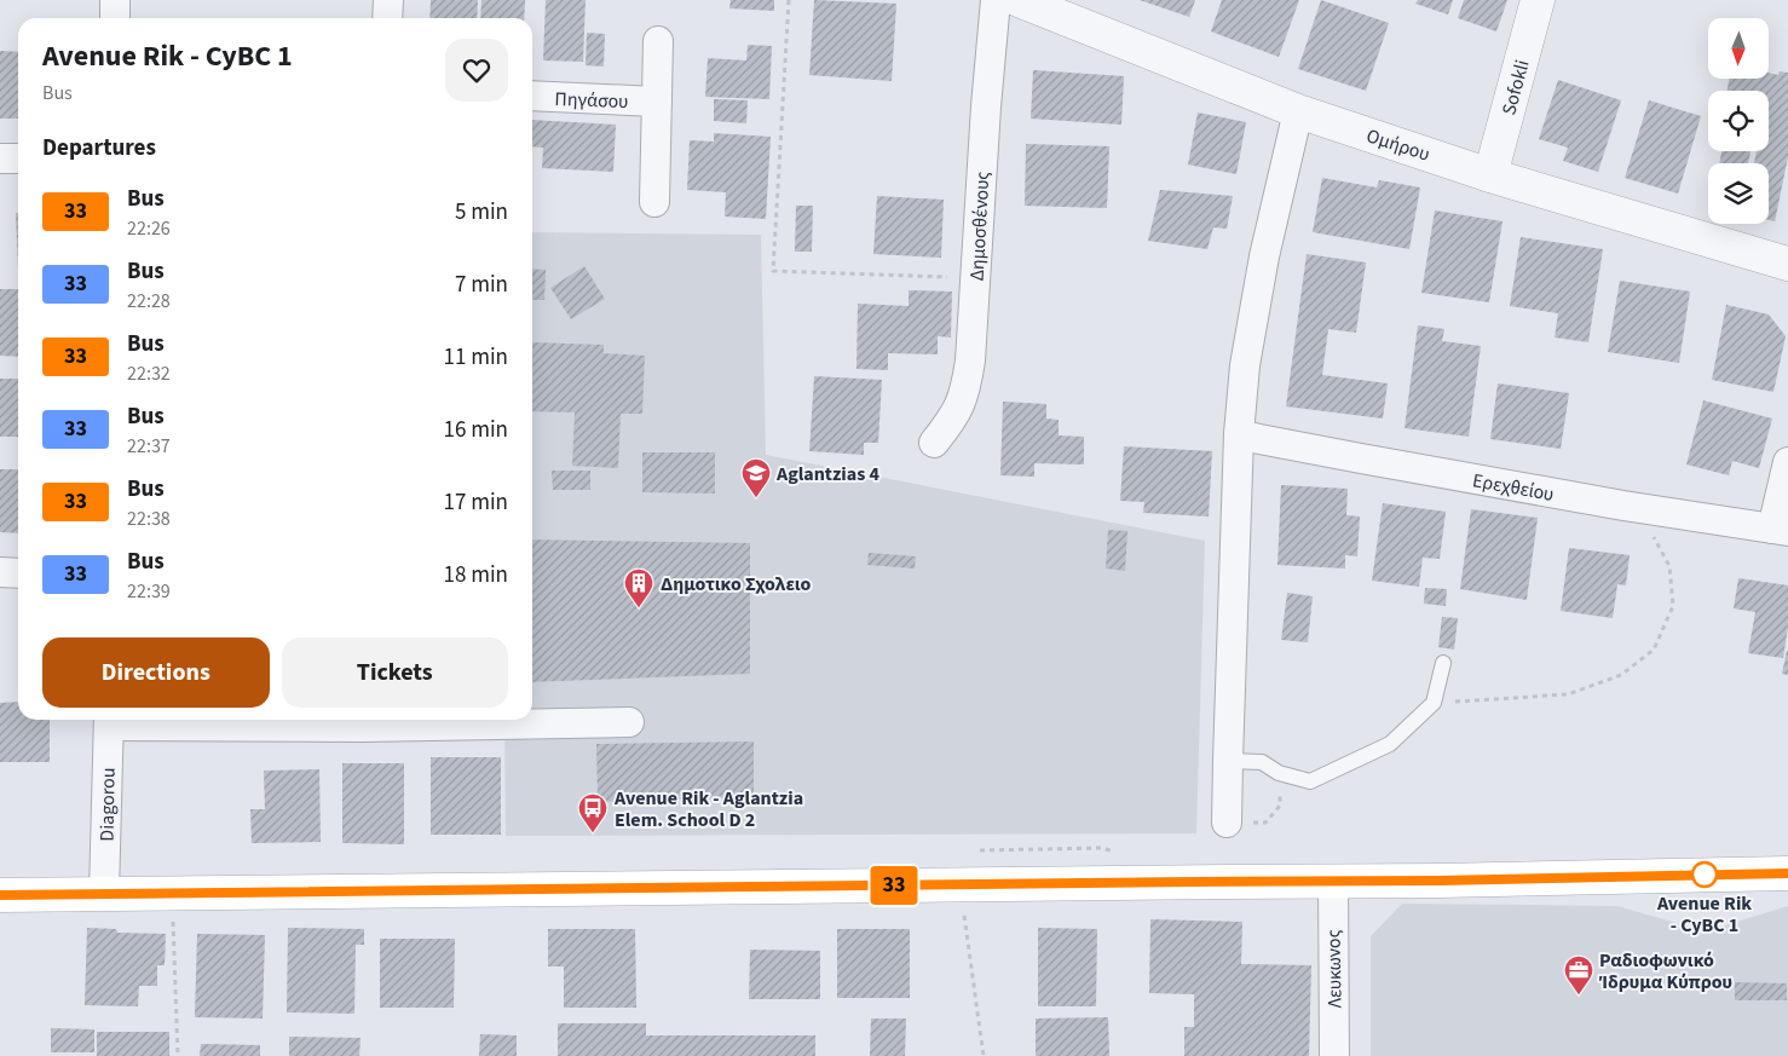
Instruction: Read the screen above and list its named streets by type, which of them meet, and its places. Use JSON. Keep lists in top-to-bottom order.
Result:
{
  "streets": {
    "street": [
      "Sofokli",
      "Πηγάσου",
      "Ομήρου",
      "Δημοσθένους",
      "Ερεχθείου",
      "Diagorou",
      "Λευκωνος"
    ]
  },
  "crossings": [
    ["Sofokli", "Ομήρου"]
  ],
  "places": {
    "school or university": ["Aglantzias 4"],
    "building": ["Δημοτικο Σχολειο"],
    "bus stop": ["Avenue Rik - Aglantzia Elem. School D 2"],
    "other": ["Avenue Rik - CyBC 1"],
    "office": ["Ραδιοφωνικό Ίδρυμα Κύπρου"]
  },
  "lines": ["bus line 33"],
  "north": "bottom",
  "page": {
    "on_map": "33",
    "heading": [
      ["Avenue Rik - CyBC 1", "Bus"],
      "Departures"
    ],
    "list": [
      {
        "mark": "33",
        "name": "Bus",
        "note": "22:26",
        "value": "5 min"
      },
      {
        "mark": "33",
        "name": "Bus",
        "note": "22:28",
        "value": "7 min"
      },
      {
        "mark": "33",
        "name": "Bus",
        "note": "22:32",
        "value": "11 min"
      },
      {
        "mark": "33",
        "name": "Bus",
        "note": "22:37",
        "value": "16 min"
      },
      {
        "mark": "33",
        "name": "Bus",
        "note": "22:38",
        "value": "17 min"
      },
      {
        "mark": "33",
        "name": "Bus",
        "note": "22:39",
        "value": "18 min"
      }
    ],
    "buttons": ["Directions", "Tickets"]
  }
}
